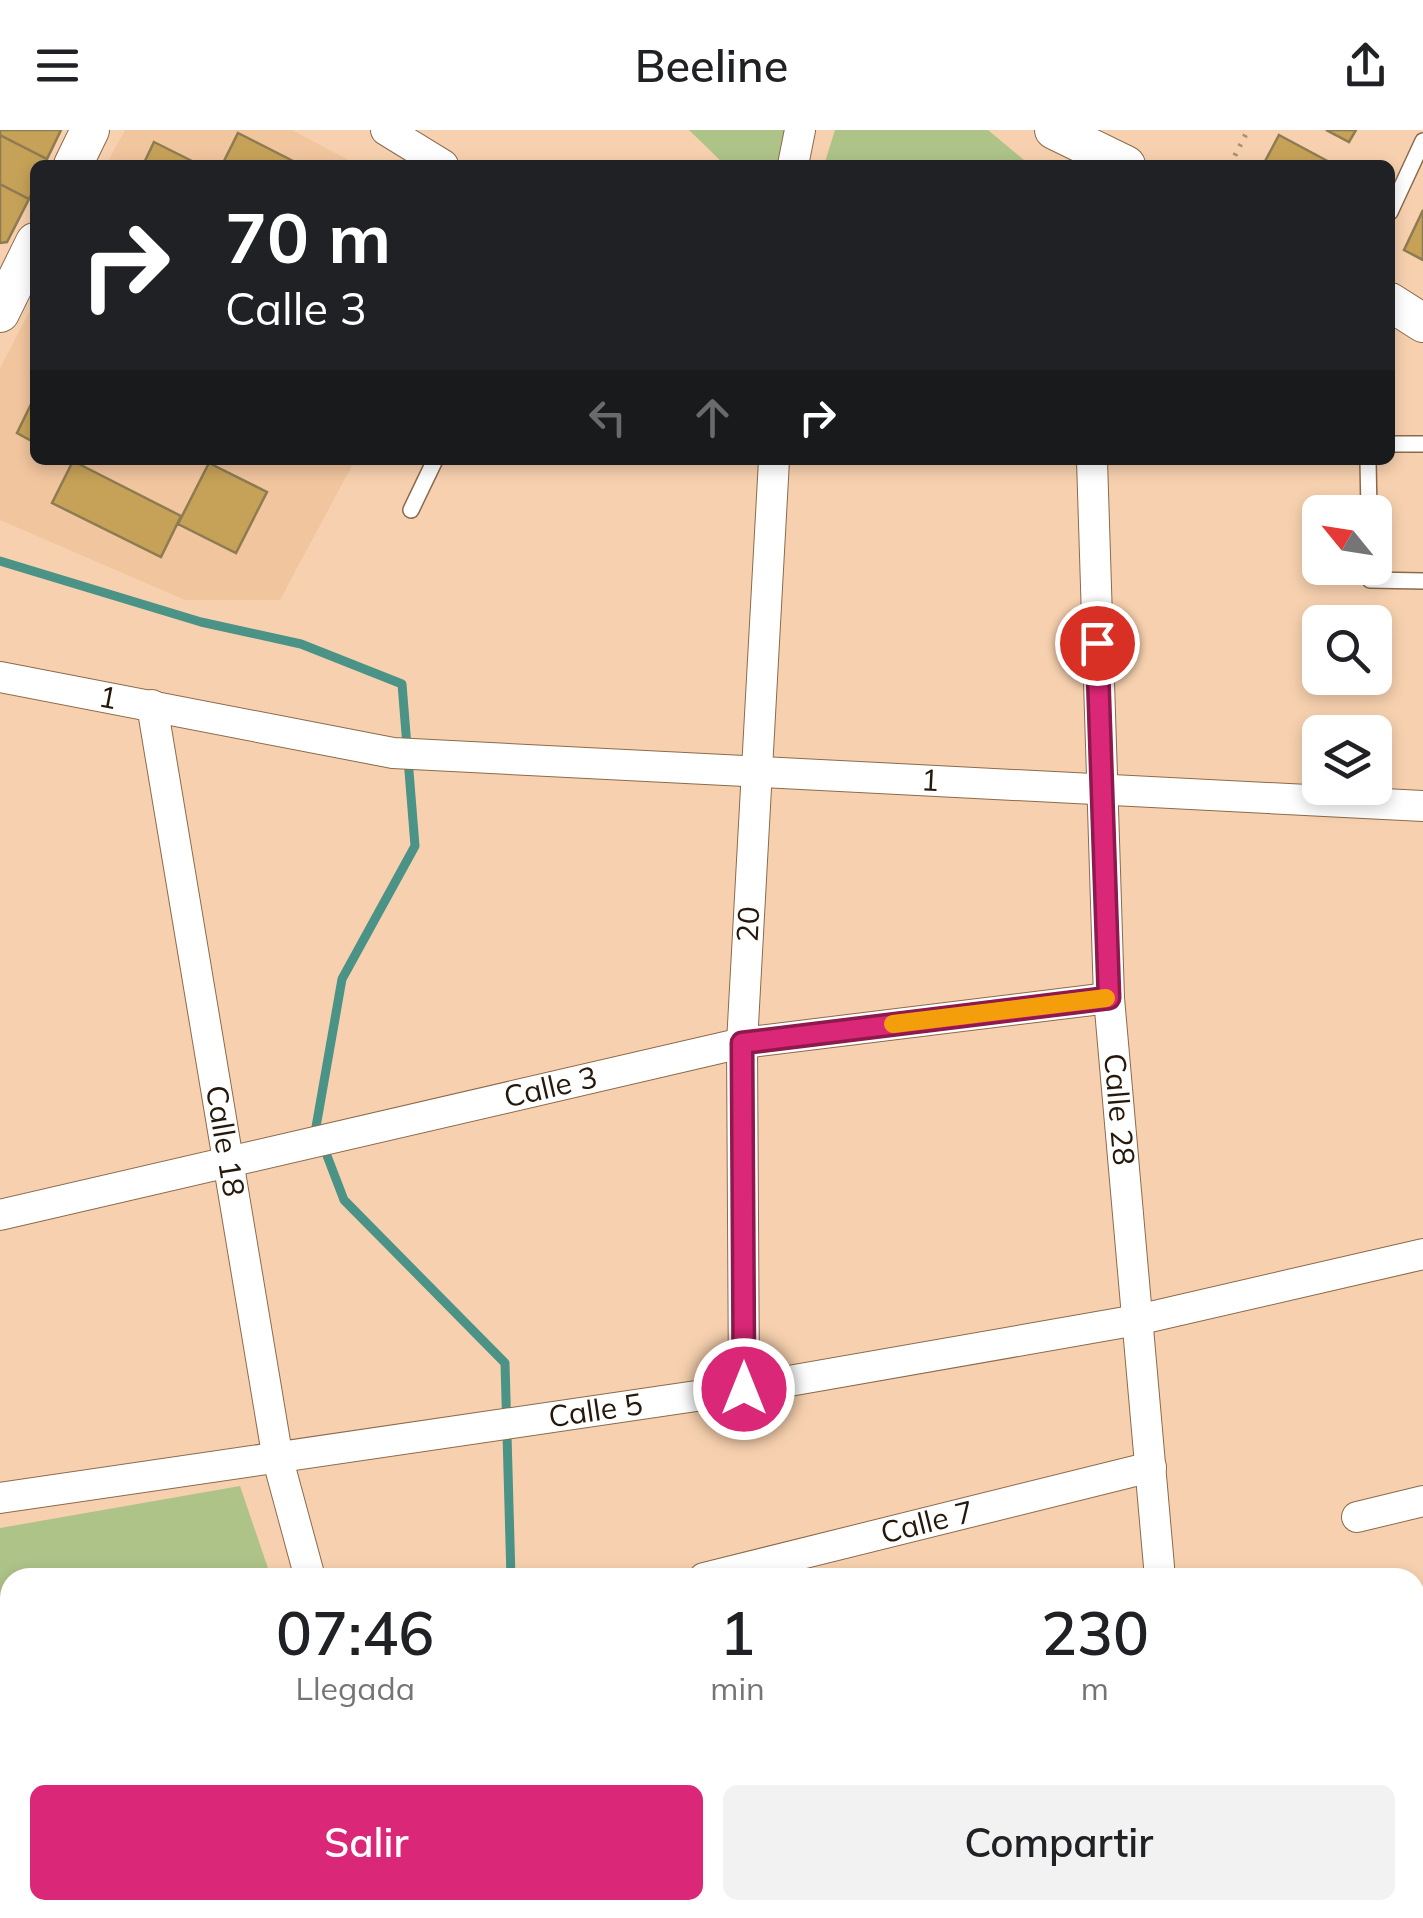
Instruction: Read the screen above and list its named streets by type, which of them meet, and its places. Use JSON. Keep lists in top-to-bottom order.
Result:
{
  "streets": {
    "street": [
      "1",
      "20",
      "Calle 3",
      "Calle 28",
      "Calle 18",
      "Calle 5",
      "Calle 7"
    ]
  },
  "crossings": [
    ["1", "20"],
    ["1", "Calle 28"],
    ["1", "Calle 18"],
    ["20", "Calle 3"],
    ["20", "Calle 5"],
    ["Calle 3", "Calle 28"],
    ["Calle 3", "Calle 18"],
    ["Calle 28", "Calle 5"],
    ["Calle 28", "Calle 7"],
    ["Calle 18", "Calle 5"]
  ],
  "north": "top left",
  "page": {
    "header": "Beeline",
    "turn": ["70 m", "Calle 3"],
    "eta": [
      "07:46",
      "Llegada",
      "1",
      "min",
      "230",
      "m"
    ],
    "buttons": ["Salir", "Compartir"]
  }
}
